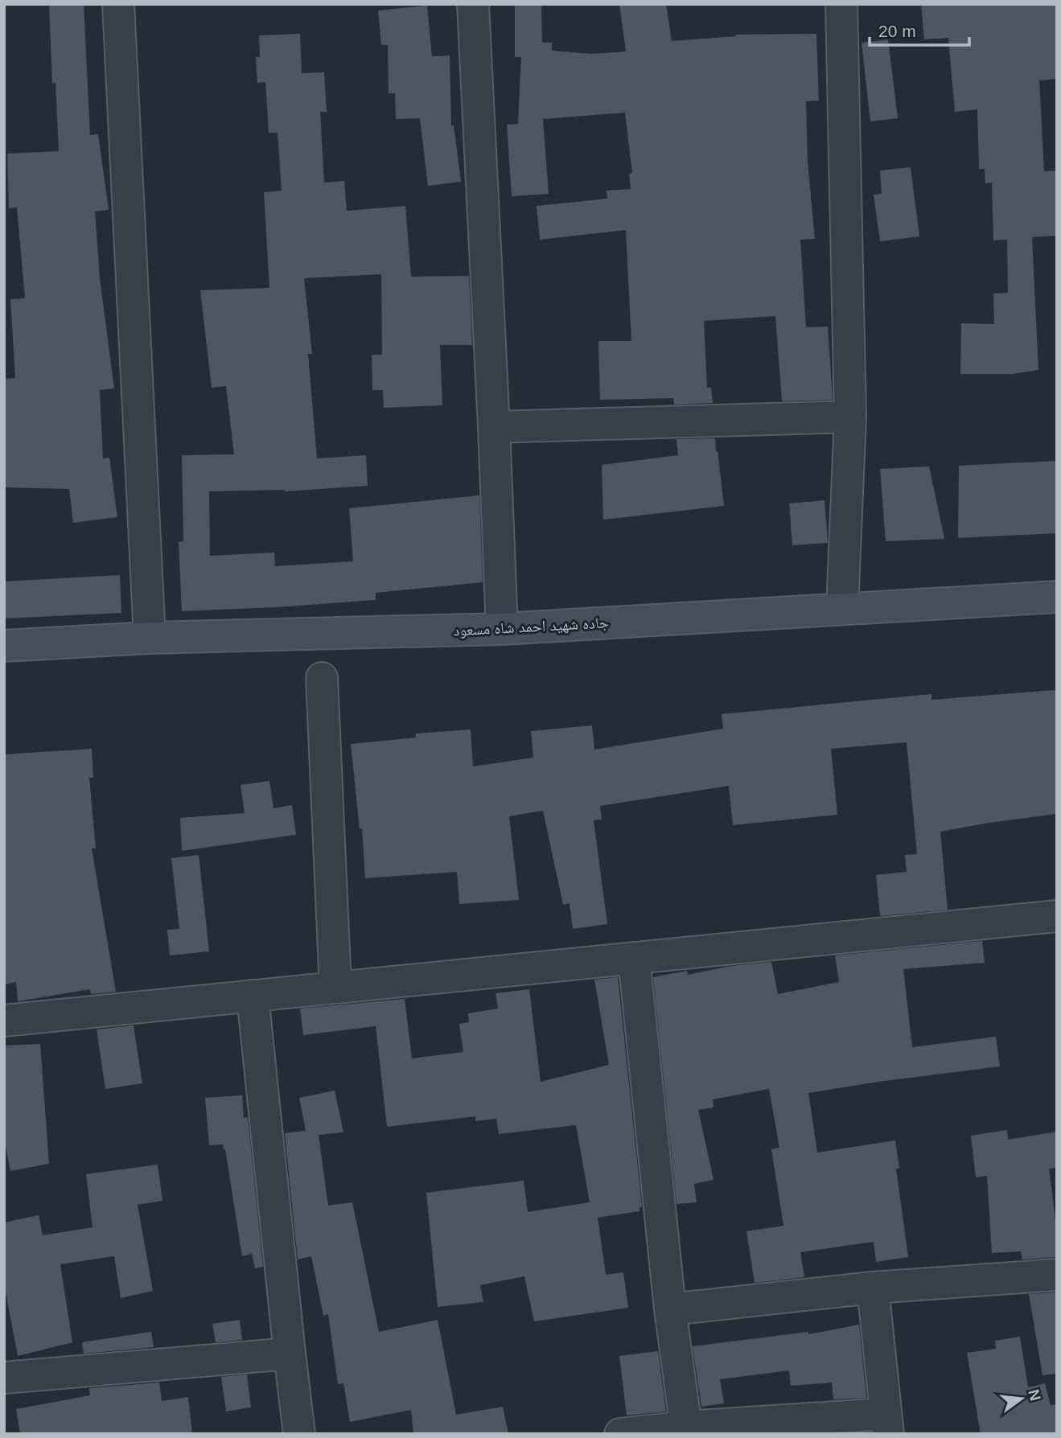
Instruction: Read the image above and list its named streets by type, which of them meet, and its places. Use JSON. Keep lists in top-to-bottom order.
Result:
{
  "streets": {
    "main road": ["جاده شهيد احمد شاه مسعود"]
  },
  "scale_bar": "20 m",
  "north": "right"
}
